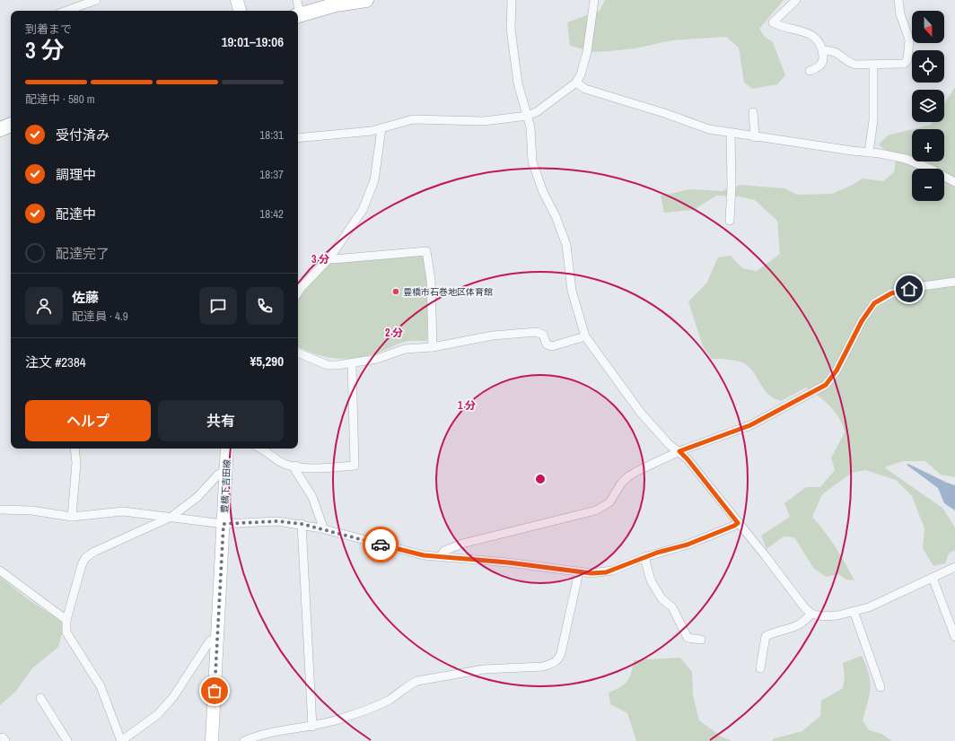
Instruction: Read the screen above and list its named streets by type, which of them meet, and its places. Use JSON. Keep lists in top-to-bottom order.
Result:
{
  "streets": {
    "main road": ["豊橋下吉田線"]
  },
  "places": ["豊橋市石巻地区体育館"],
  "north": "bottom",
  "page": {
    "map_buttons": ["+", "−"],
    "heading": ["3 分", "到着まで", "19:01–19:06"],
    "panel": [
      "佐藤",
      "配達員 · 4.9",
      "注文 #2384",
      "¥5,290"
    ],
    "bar": "配達中 · 580 m",
    "list": [
      ["受付済み", "18:31"],
      ["調理中", "18:37"],
      ["配達中", "18:42"],
      "配達完了"
    ],
    "buttons": ["ヘルプ", "共有"]
  },
  "rings": ["3 分", "2 分", "1 分"]
}
